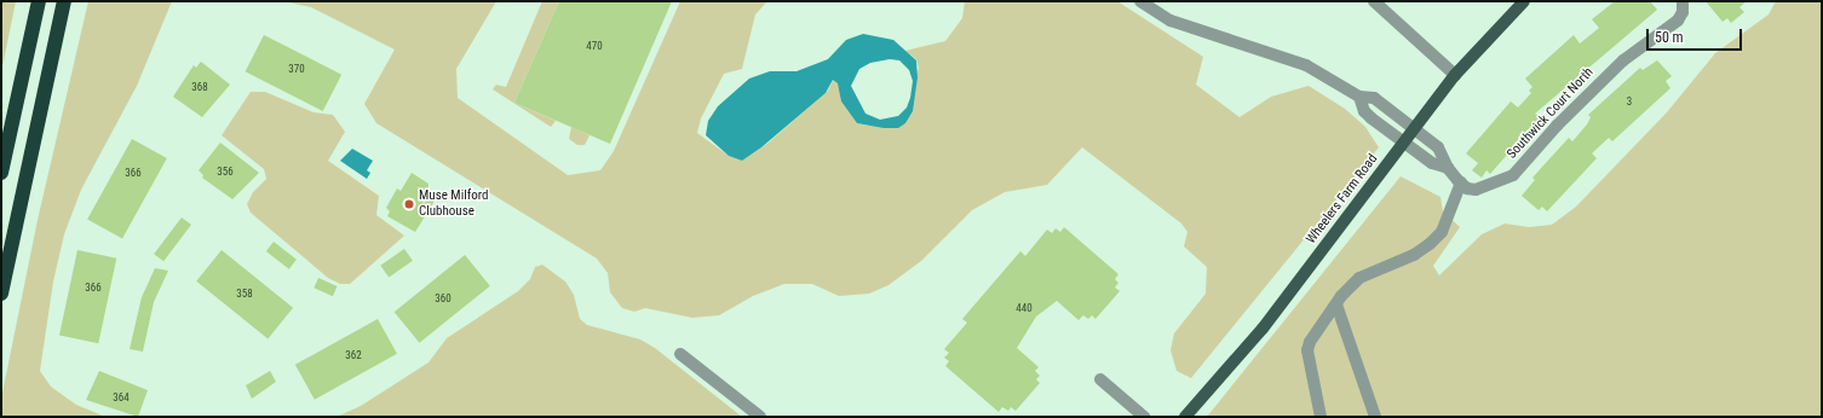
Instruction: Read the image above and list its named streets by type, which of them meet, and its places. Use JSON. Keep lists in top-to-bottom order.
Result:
{
  "streets": {
    "main road": ["Wheelers Farm Road"],
    "street": ["Southwick Court North"]
  },
  "places": ["Muse Milford Clubhouse"],
  "house_numbers": [
    "470",
    "370",
    "368",
    "3",
    "356",
    "366",
    "366",
    "358",
    "360",
    "440",
    "362",
    "364"
  ],
  "scale_bar": "50 m"
}
